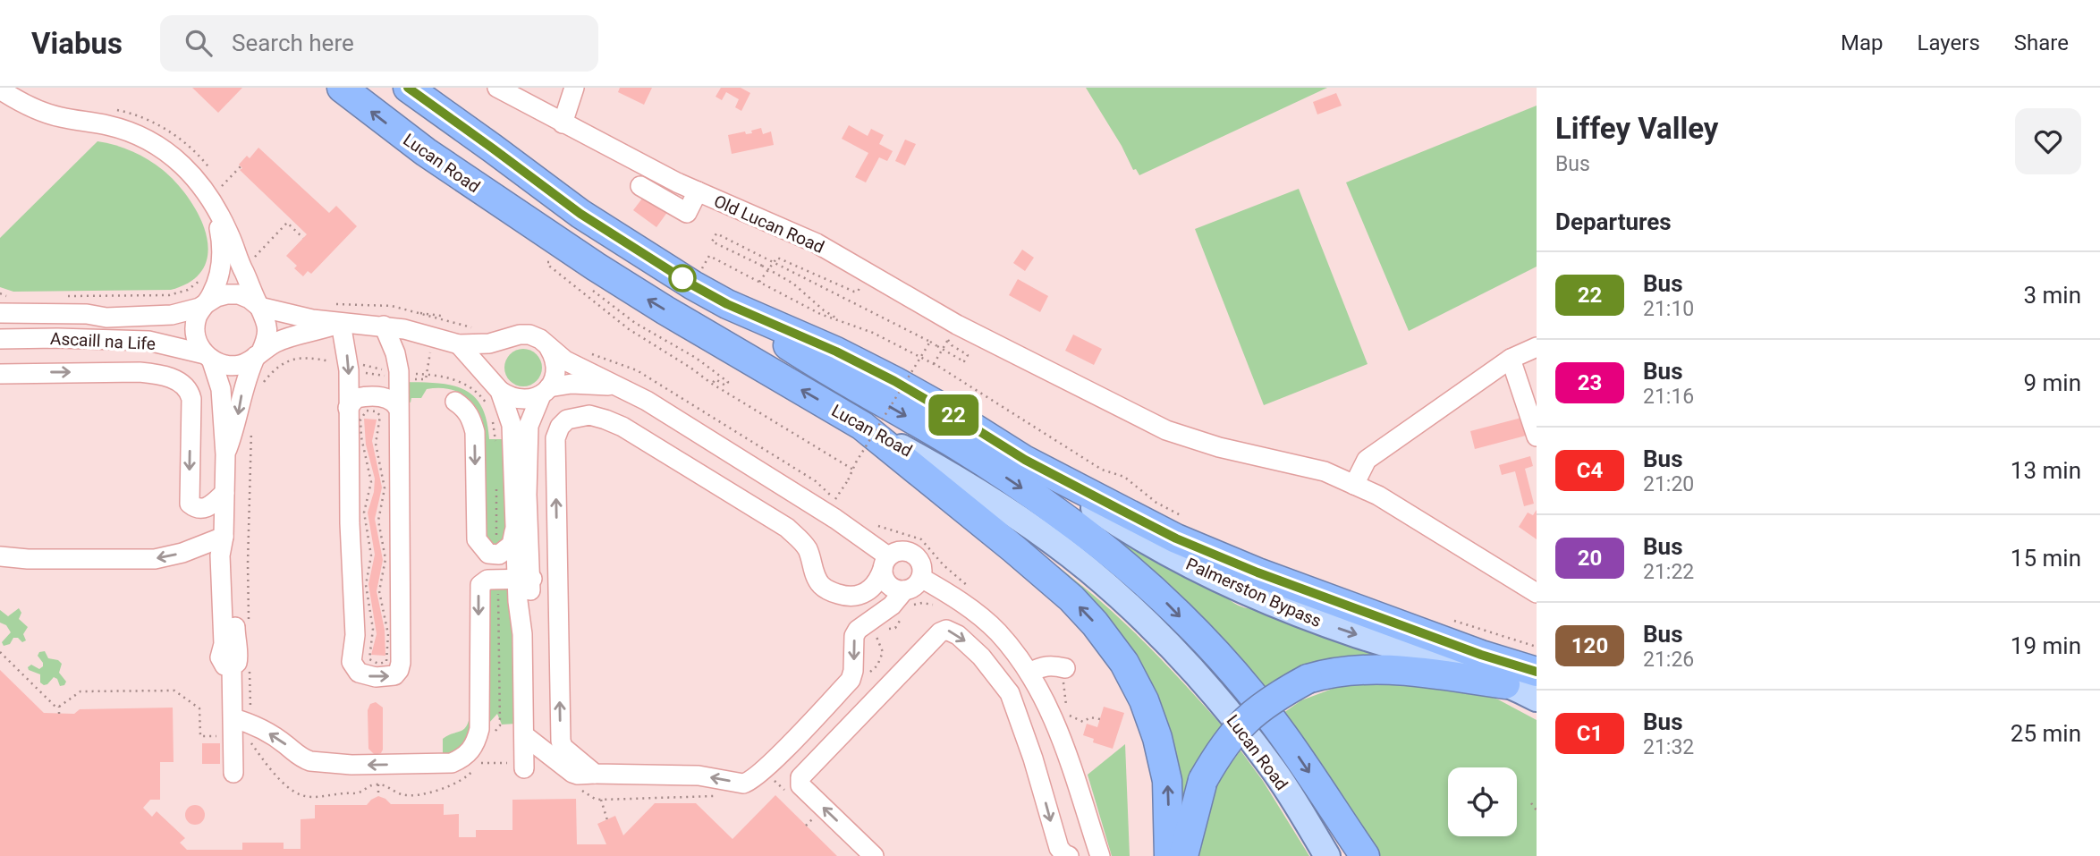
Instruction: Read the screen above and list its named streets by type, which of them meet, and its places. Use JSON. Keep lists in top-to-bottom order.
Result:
{
  "streets": {
    "highway": ["Lucan Road"],
    "main road": ["Palmerston Bypass"],
    "street": ["Old Lucan Road", "Ascaill na Life"]
  },
  "one_way": ["Palmerston Bypass"],
  "lines": ["bus line 22"],
  "page": {
    "header": "Viabus",
    "search": "Search here",
    "nav": ["Map", "Layers", "Share"],
    "on_map": "22",
    "heading": [
      ["Liffey Valley", "Bus"],
      "Departures"
    ],
    "list": [
      {
        "mark": "22",
        "name": "Bus",
        "note": "21:10",
        "value": "3 min"
      },
      {
        "mark": "23",
        "name": "Bus",
        "note": "21:16",
        "value": "9 min"
      },
      {
        "mark": "C4",
        "name": "Bus",
        "note": "21:20",
        "value": "13 min"
      },
      {
        "mark": "20",
        "name": "Bus",
        "note": "21:22",
        "value": "15 min"
      },
      {
        "mark": "120",
        "name": "Bus",
        "note": "21:26",
        "value": "19 min"
      },
      {
        "mark": "C1",
        "name": "Bus",
        "note": "21:32",
        "value": "25 min"
      }
    ]
  }
}
